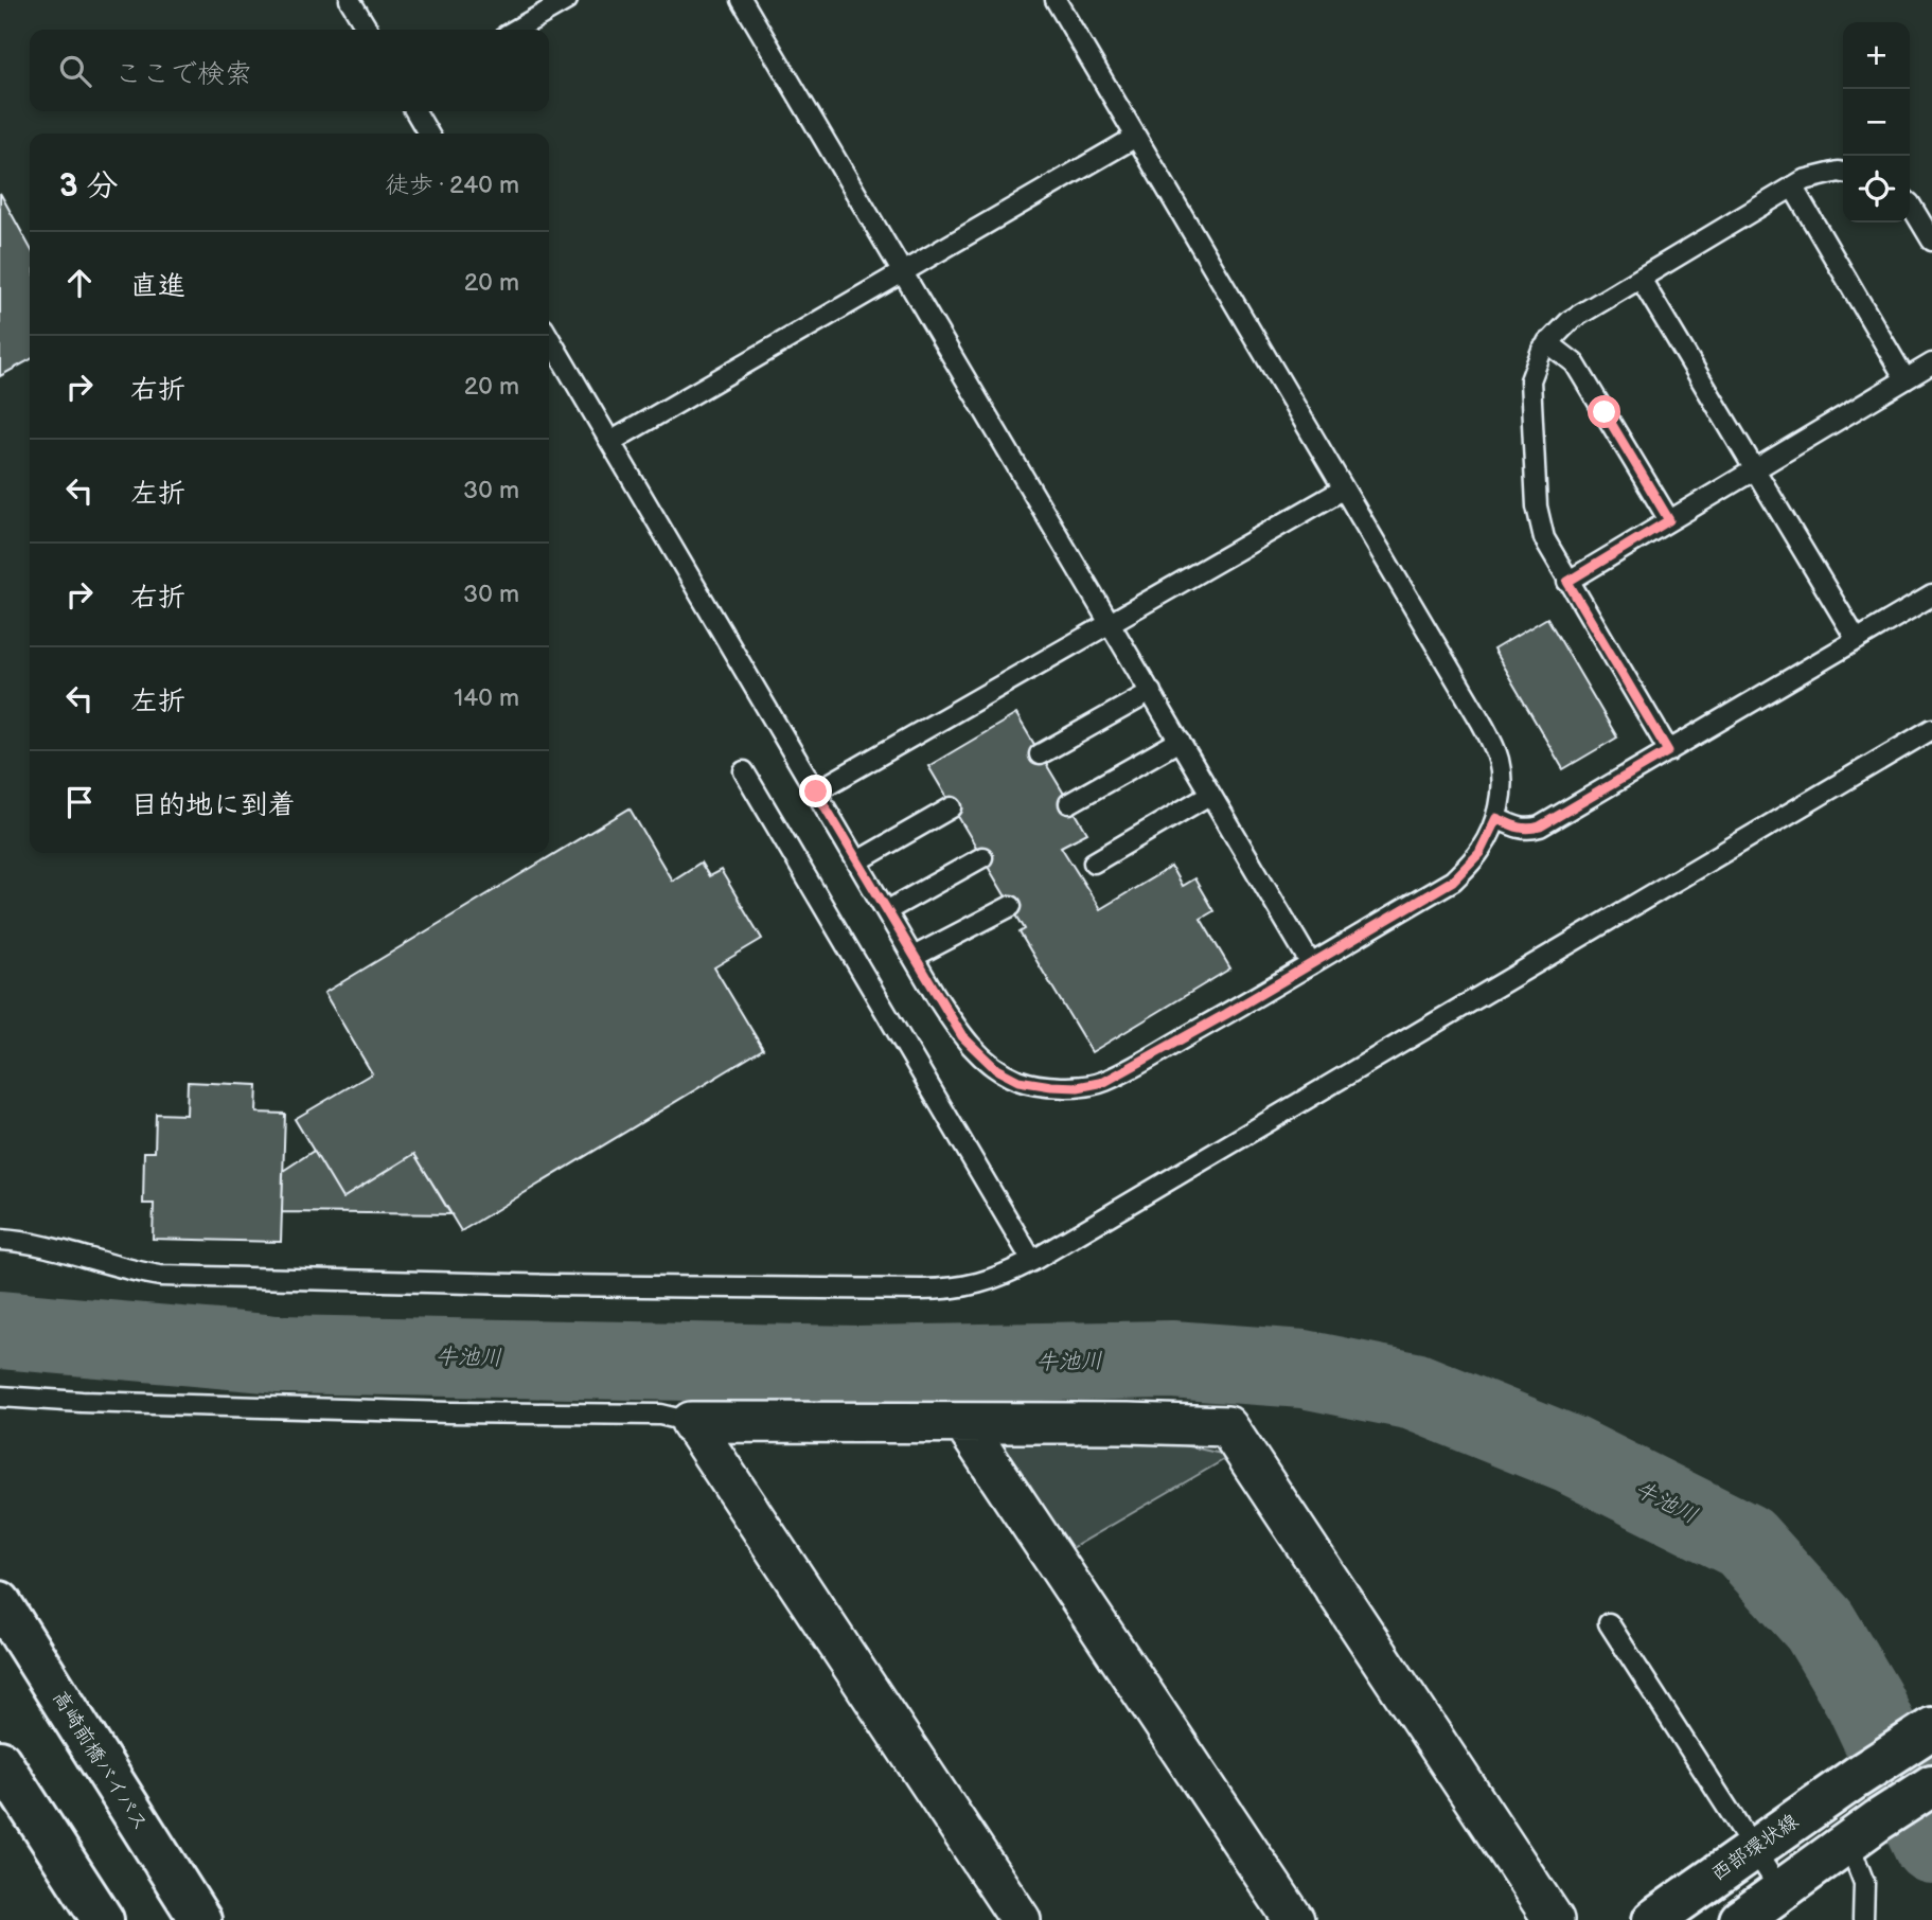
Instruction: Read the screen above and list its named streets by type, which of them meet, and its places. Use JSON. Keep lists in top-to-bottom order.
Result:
{
  "streets": {
    "main road": ["高崎前橋バイパス", "西部環状線"]
  },
  "water": ["牛池川"],
  "page": {
    "map_buttons": ["+", "−"],
    "search": "ここで検索",
    "heading": ["3 分", "徒歩 · 240 m"],
    "list": [
      ["直進", "20 m"],
      ["右折", "20 m"],
      ["左折", "30 m"],
      ["右折", "30 m"],
      ["左折", "140 m"],
      "目的地に到着"
    ]
  }
}
